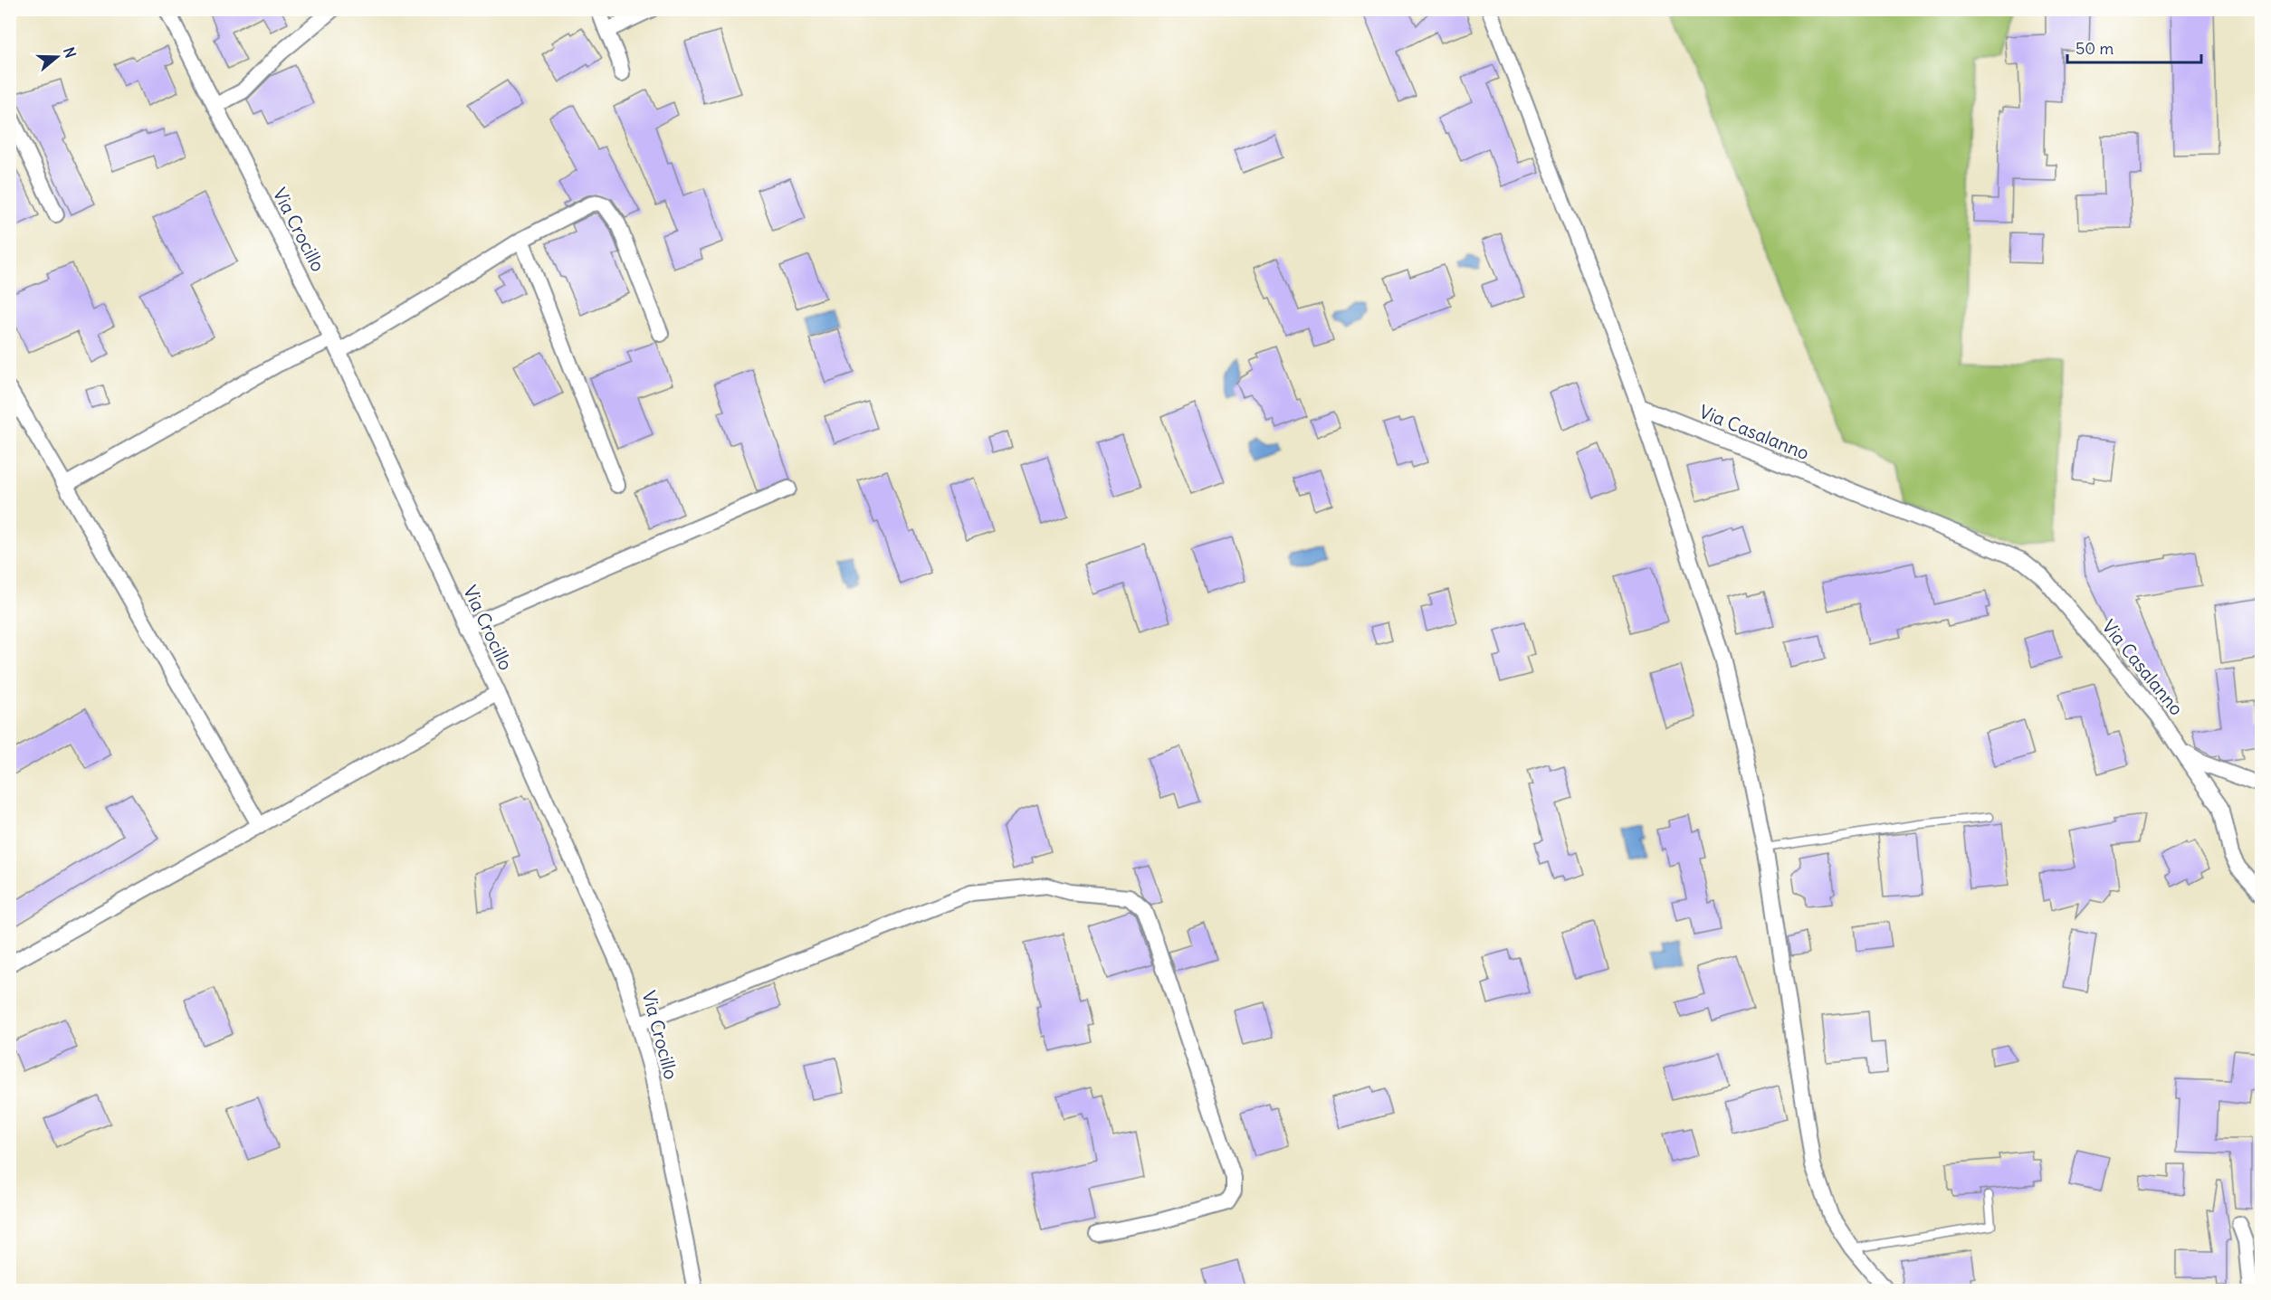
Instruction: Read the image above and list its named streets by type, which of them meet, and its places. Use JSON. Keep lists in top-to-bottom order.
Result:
{
  "streets": {
    "street": ["Via Crocillo", "Via Casalanno"]
  },
  "scale_bar": "50 m",
  "north": "right"
}
